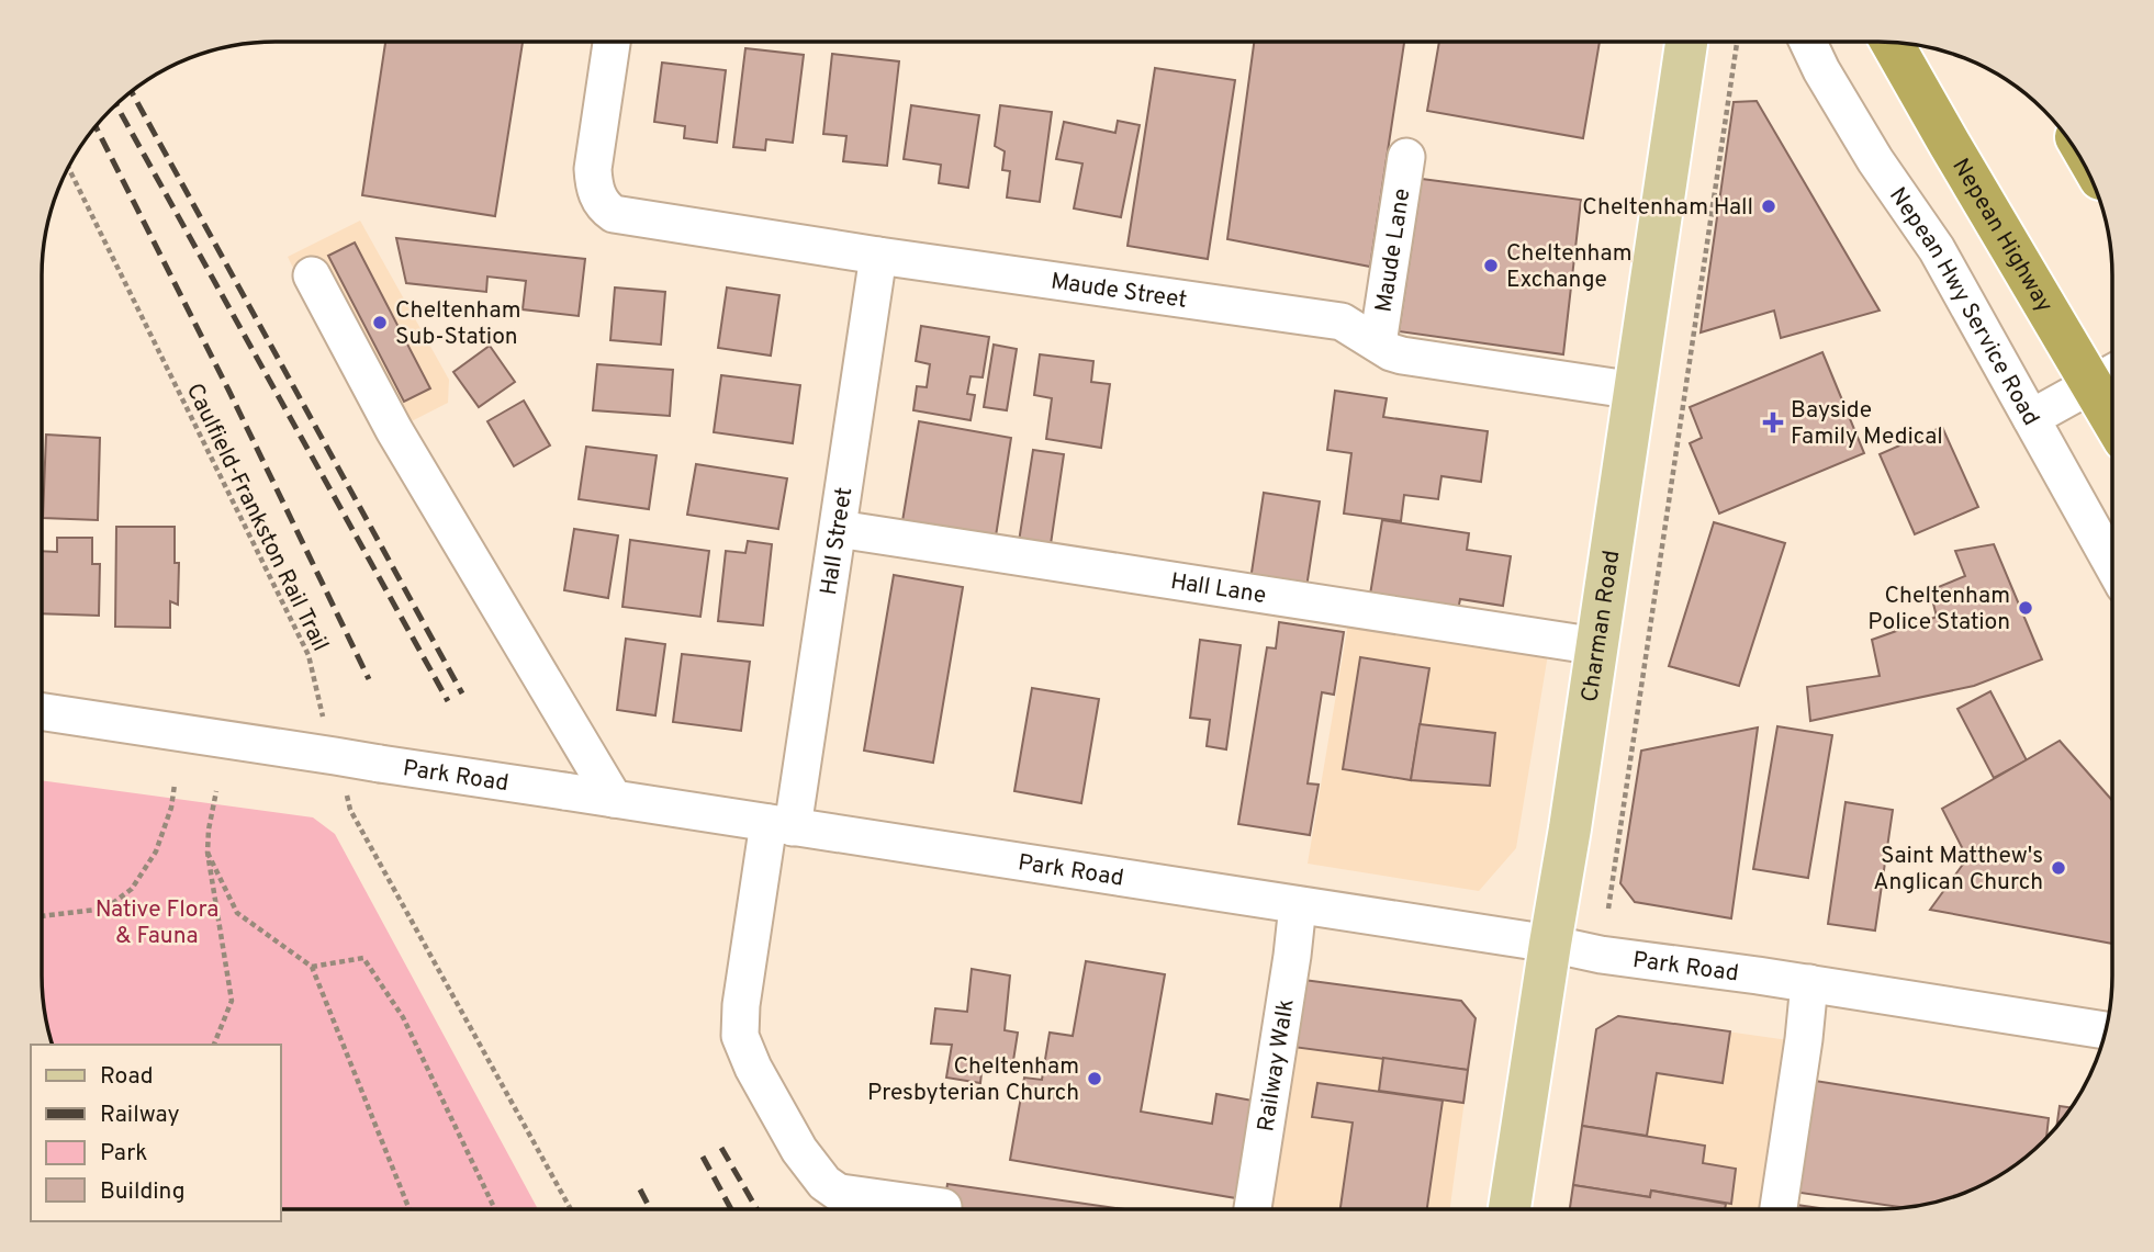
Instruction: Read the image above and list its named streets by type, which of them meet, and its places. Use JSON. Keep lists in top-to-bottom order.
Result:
{
  "streets": {
    "highway": ["Nepean Highway"],
    "main road": ["Charman Road"],
    "street": [
      "Maude Lane",
      "Maude Street",
      "Nepean Hwy Service Road",
      "Hall Street",
      "Hall Lane",
      "Park Road",
      "Railway Walk"
    ],
    "path": ["Caulfield-Frankston Rail Trail"]
  },
  "crossings": [
    ["Maude Lane", "Maude Street"],
    ["Maude Street", "Hall Street"],
    ["Maude Street", "Charman Road"],
    ["Caulfield-Frankston Rail Trail", "Park Road"],
    ["Hall Street", "Hall Lane"],
    ["Hall Street", "Park Road"],
    ["Hall Lane", "Charman Road"],
    ["Charman Road", "Park Road"],
    ["Park Road", "Railway Walk"]
  ],
  "parks": ["Native Flora & Fauna"],
  "places": {
    "other": [
      "Cheltenham Hall",
      "Cheltenham Exchange",
      "Cheltenham Sub-Station",
      "Cheltenham Police Station",
      "Saint Matthew's Anglican Church",
      "Cheltenham Presbyterian Church"
    ],
    "health": ["Bayside Family Medical"]
  },
  "legend": [
    "Road",
    "Railway",
    "Park",
    "Building"
  ]
}
